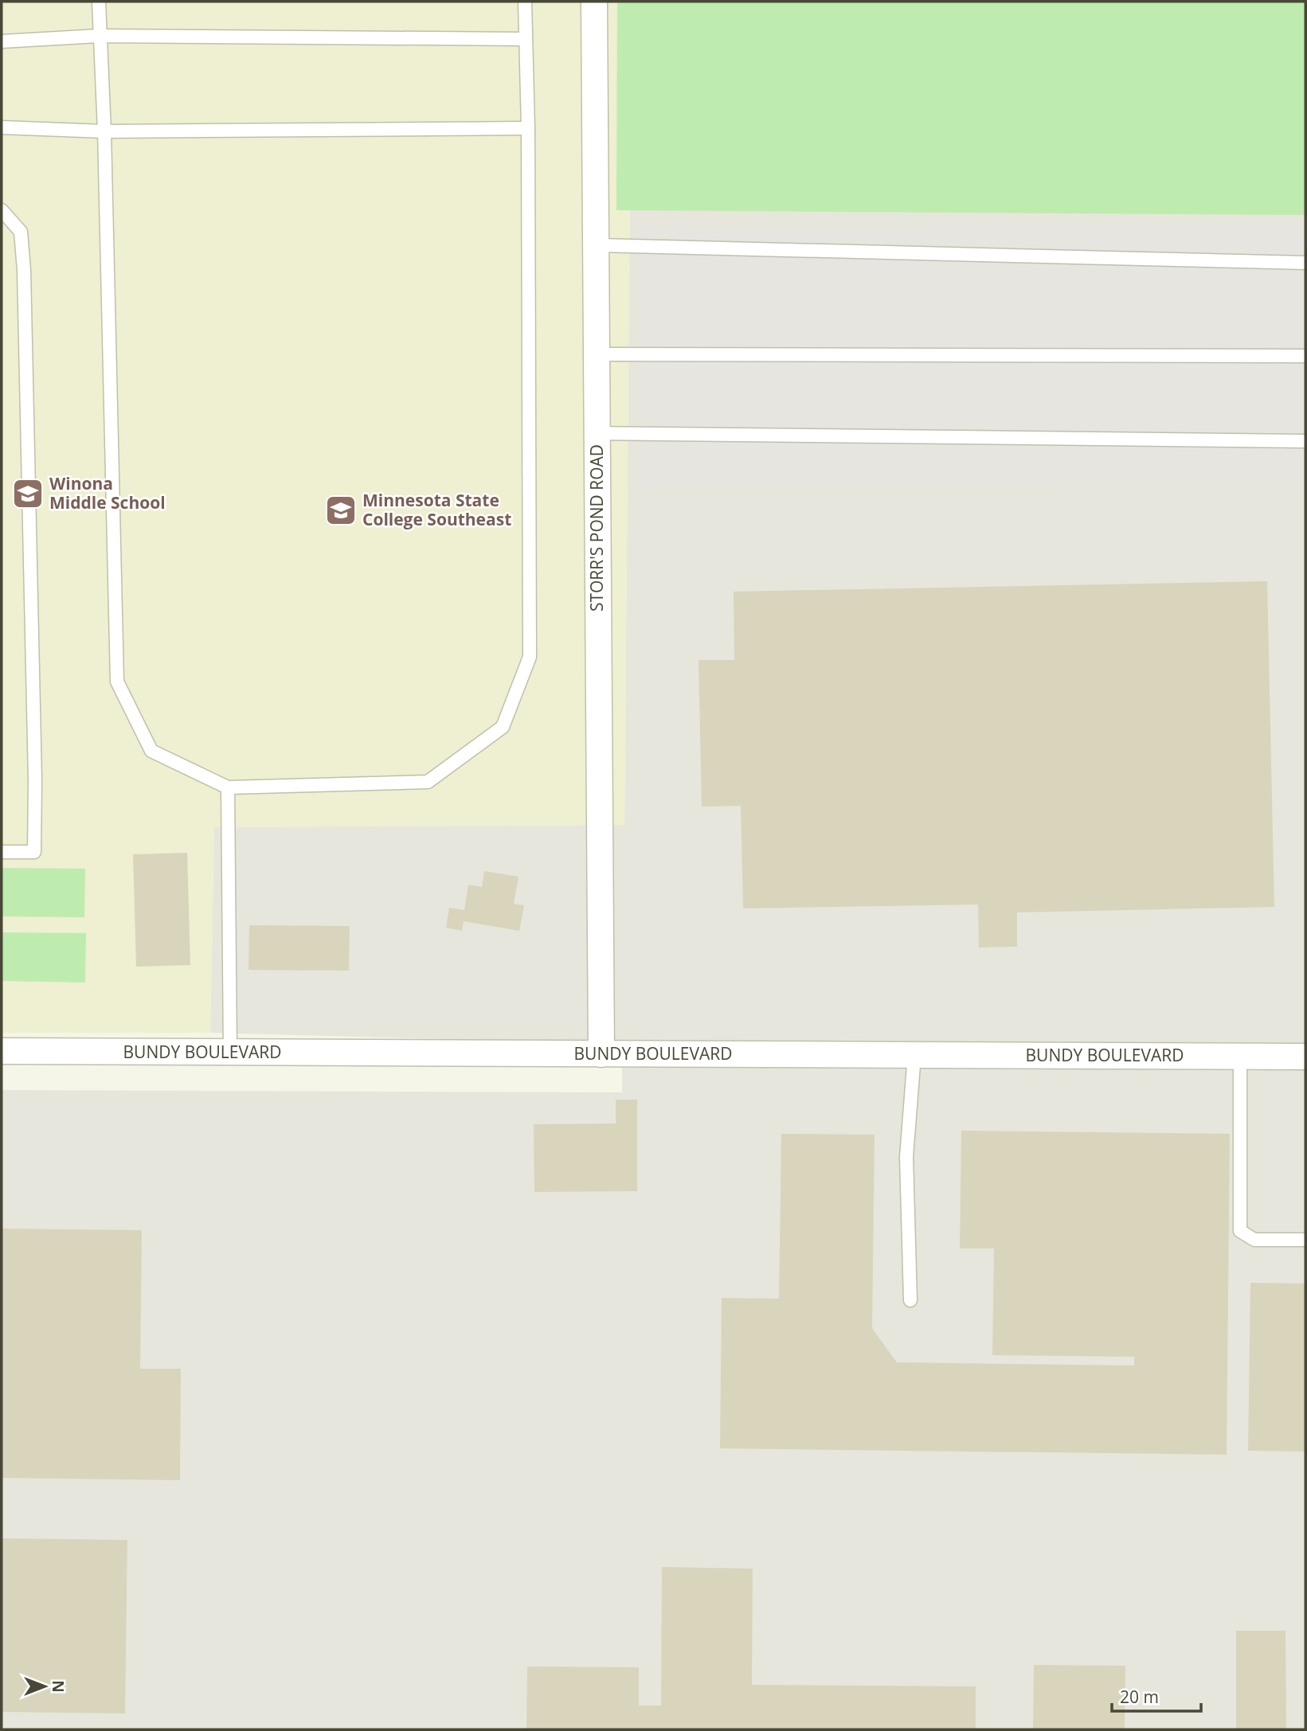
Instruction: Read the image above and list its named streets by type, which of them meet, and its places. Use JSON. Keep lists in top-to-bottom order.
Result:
{
  "streets": {
    "street": ["STORR'S POND ROAD", "BUNDY BOULEVARD"]
  },
  "crossings": [
    ["STORR'S POND ROAD", "BUNDY BOULEVARD"]
  ],
  "places": {
    "school or university": ["Winona Middle School", "Minnesota State College Southeast"]
  },
  "scale_bar": "20 m",
  "north": "right"
}
